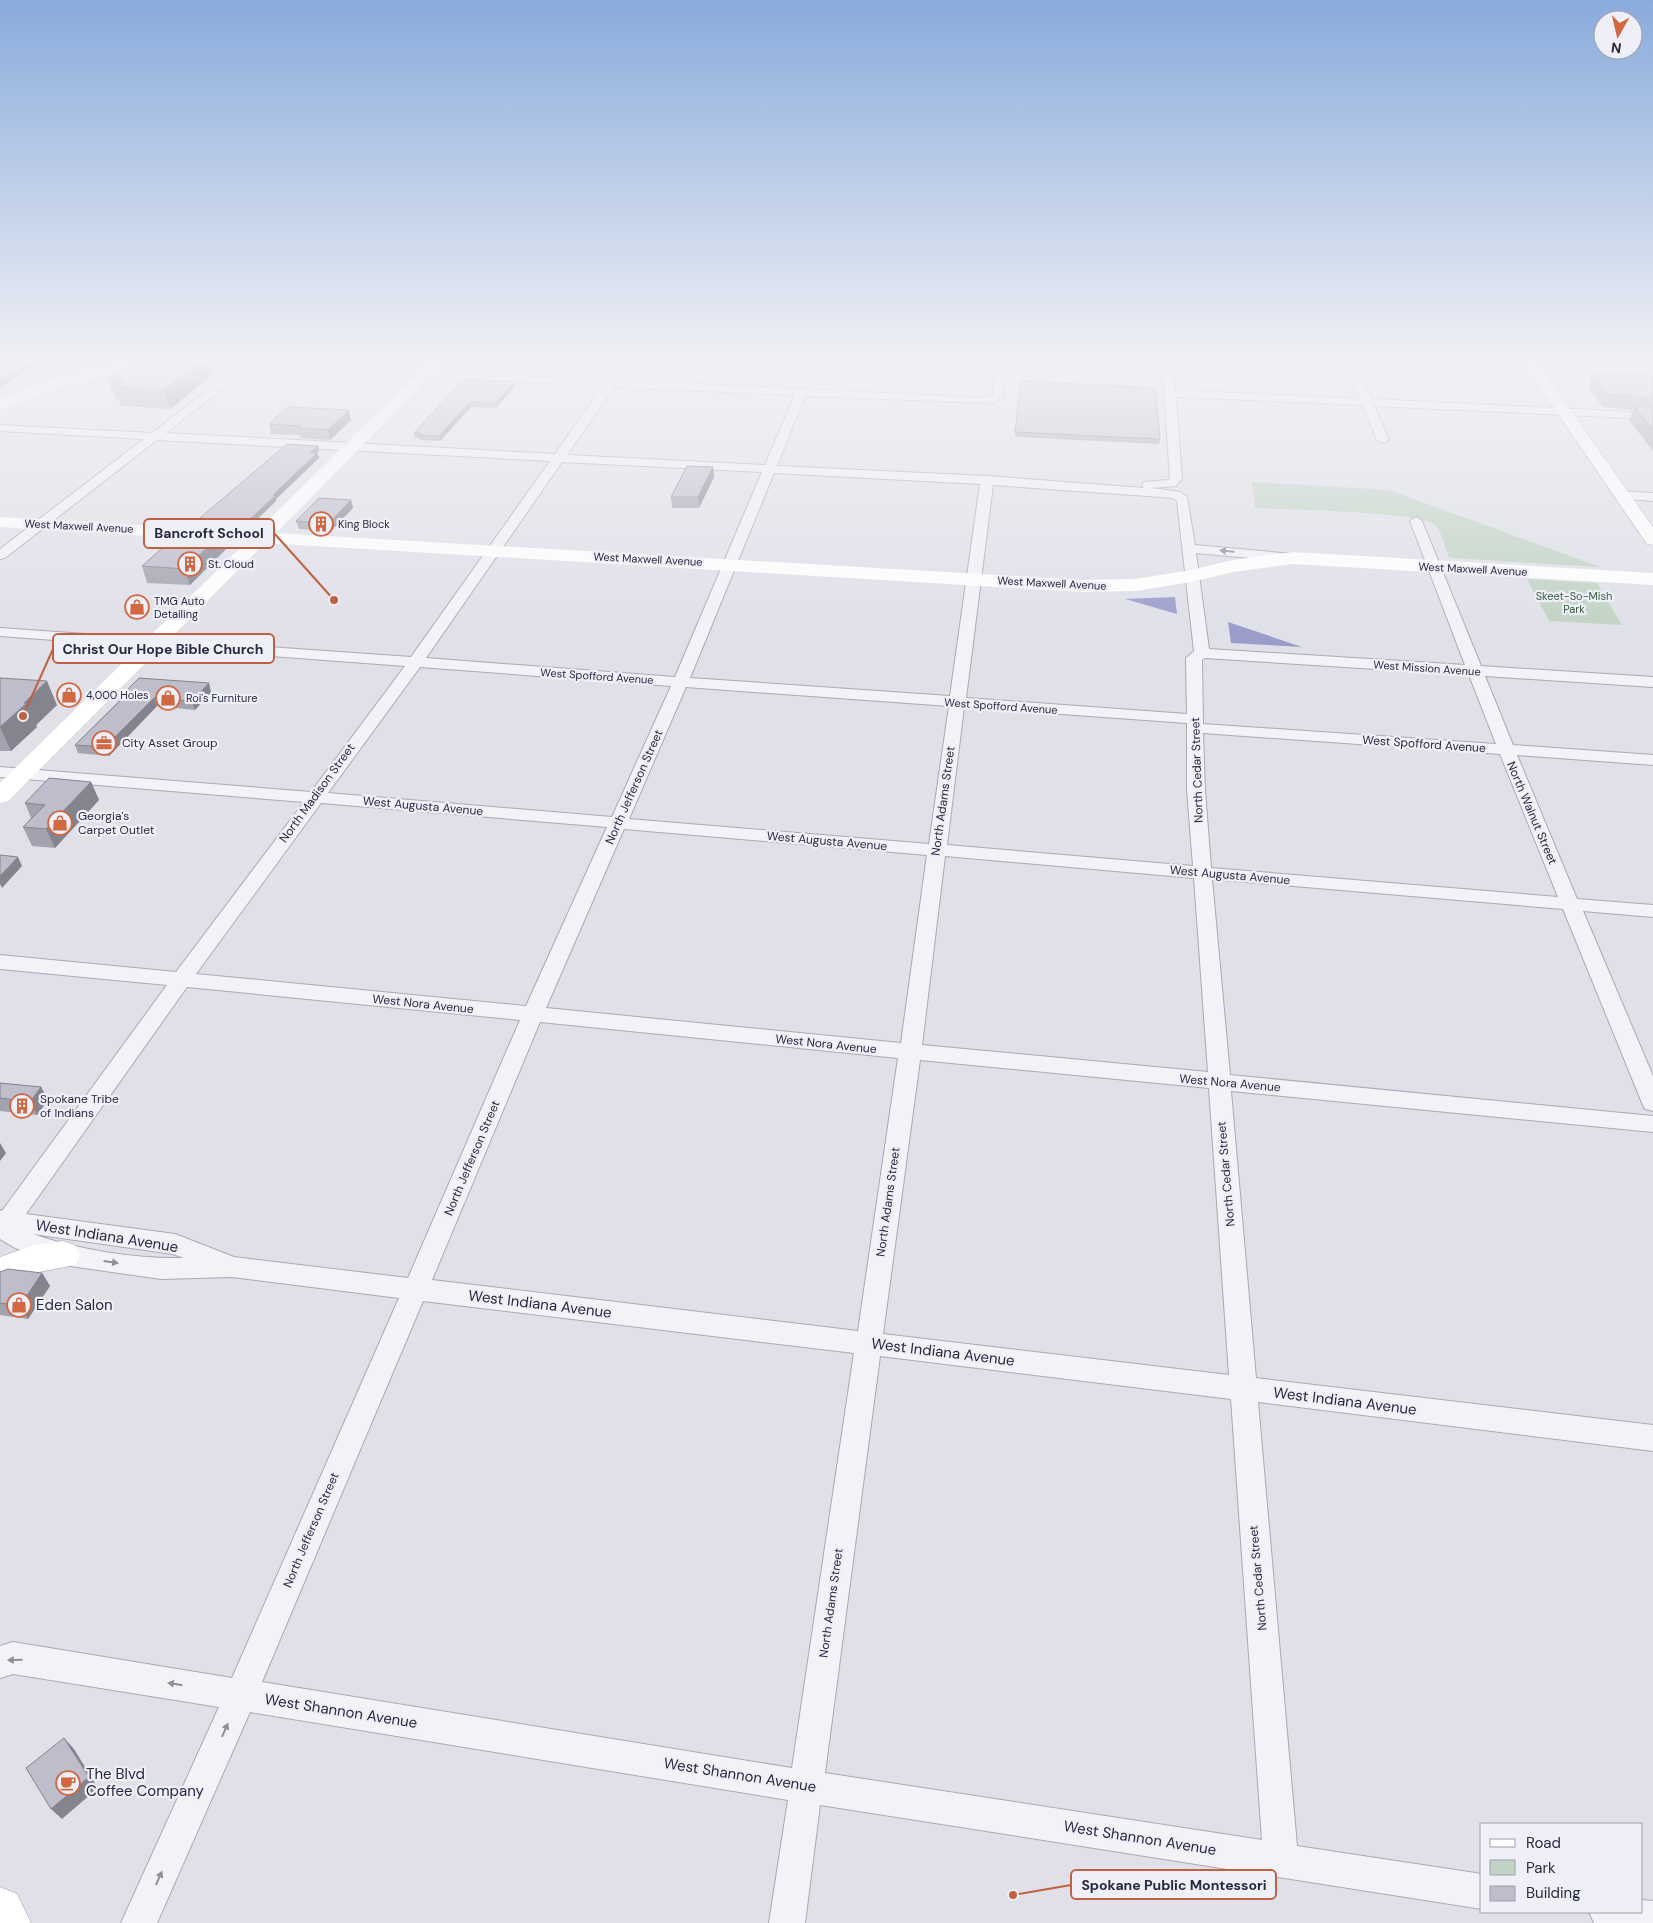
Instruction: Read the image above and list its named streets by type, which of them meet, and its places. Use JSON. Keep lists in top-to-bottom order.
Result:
{
  "streets": {
    "street": [
      "West Maxwell Avenue",
      "West Mission Avenue",
      "West Spofford Avenue",
      "North Cedar Street",
      "North Jefferson Street",
      "North Madison Street",
      "North Adams Street",
      "West Augusta Avenue",
      "North Walnut Street",
      "West Nora Avenue",
      "West Indiana Avenue",
      "West Shannon Avenue"
    ]
  },
  "crossings": [
    ["West Maxwell Avenue", "North Cedar Street"],
    ["West Maxwell Avenue", "North Jefferson Street"],
    ["West Maxwell Avenue", "North Madison Street"],
    ["West Maxwell Avenue", "North Adams Street"],
    ["West Maxwell Avenue", "North Walnut Street"],
    ["West Mission Avenue", "North Cedar Street"],
    ["West Mission Avenue", "North Walnut Street"],
    ["West Spofford Avenue", "North Cedar Street"],
    ["West Spofford Avenue", "North Jefferson Street"],
    ["West Spofford Avenue", "North Madison Street"],
    ["West Spofford Avenue", "North Adams Street"],
    ["West Spofford Avenue", "North Walnut Street"],
    ["North Cedar Street", "West Augusta Avenue"],
    ["North Cedar Street", "West Nora Avenue"],
    ["North Cedar Street", "West Indiana Avenue"],
    ["North Cedar Street", "West Shannon Avenue"],
    ["North Jefferson Street", "West Augusta Avenue"],
    ["North Jefferson Street", "West Nora Avenue"],
    ["North Jefferson Street", "West Indiana Avenue"],
    ["North Jefferson Street", "West Shannon Avenue"],
    ["North Madison Street", "West Augusta Avenue"],
    ["North Madison Street", "West Nora Avenue"],
    ["North Madison Street", "West Indiana Avenue"],
    ["North Adams Street", "West Augusta Avenue"],
    ["North Adams Street", "West Nora Avenue"],
    ["North Adams Street", "West Indiana Avenue"],
    ["North Adams Street", "West Shannon Avenue"],
    ["West Augusta Avenue", "North Walnut Street"]
  ],
  "parks": ["Skeet-So-Mish Park"],
  "places": {
    "building": ["King Block", "St. Cloud", "Spokane Tribe of Indians"],
    "other": ["Bancroft School", "Christ Our Hope Bible Church", "Spokane Public Montessori"],
    "shop": [
      "TMG Auto Detailing",
      "4,000 Holes",
      "Roi's Furniture",
      "Georgia's Carpet Outlet",
      "Eden Salon"
    ],
    "office": ["City Asset Group"],
    "cafe": ["The Blvd Coffee Company"]
  },
  "legend": ["Road", "Park", "Building"],
  "north": "bottom"
}
